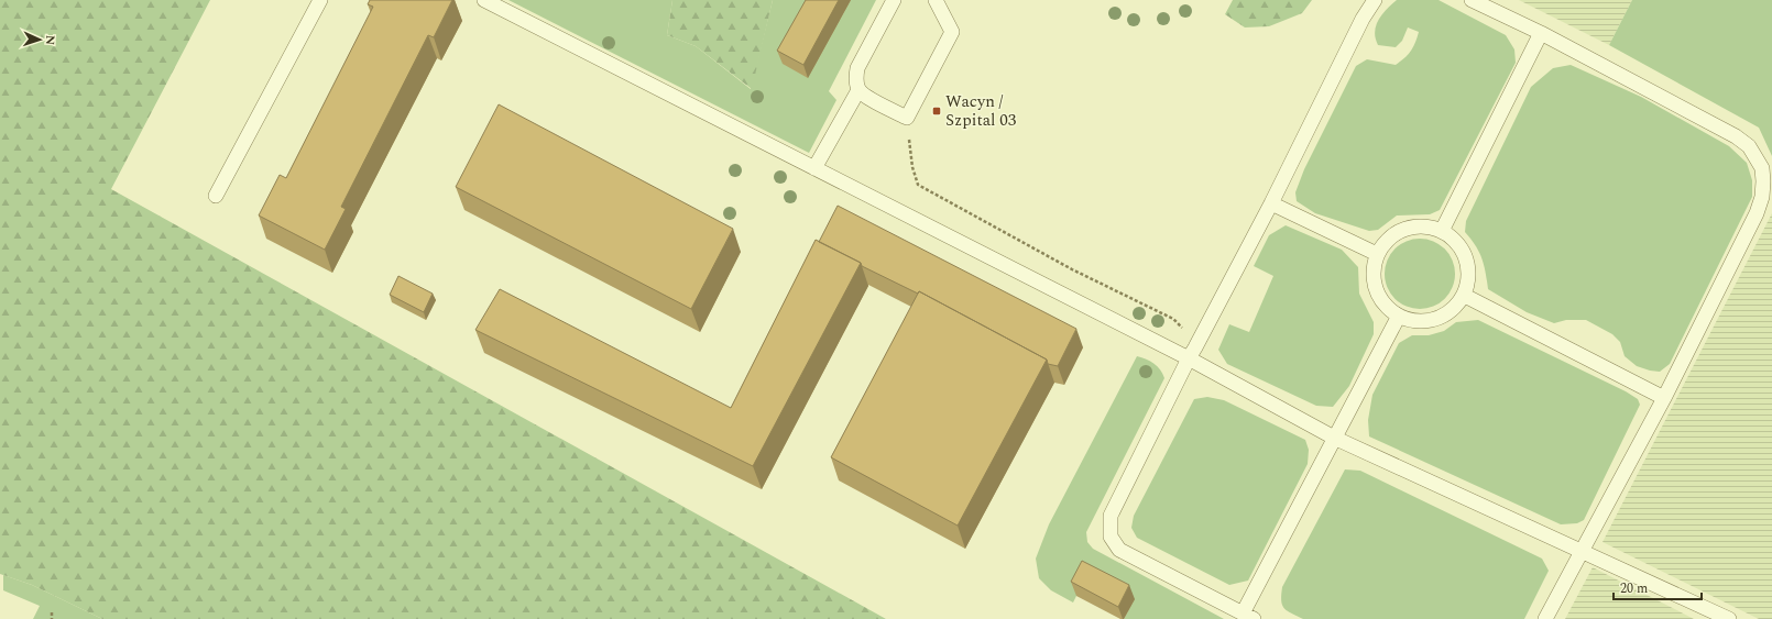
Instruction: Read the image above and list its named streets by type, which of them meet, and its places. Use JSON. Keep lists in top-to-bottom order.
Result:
{
  "places": {
    "transit": ["Wacyn / Szpital 03"]
  },
  "scale_bar": "20 m",
  "north": "right"
}
